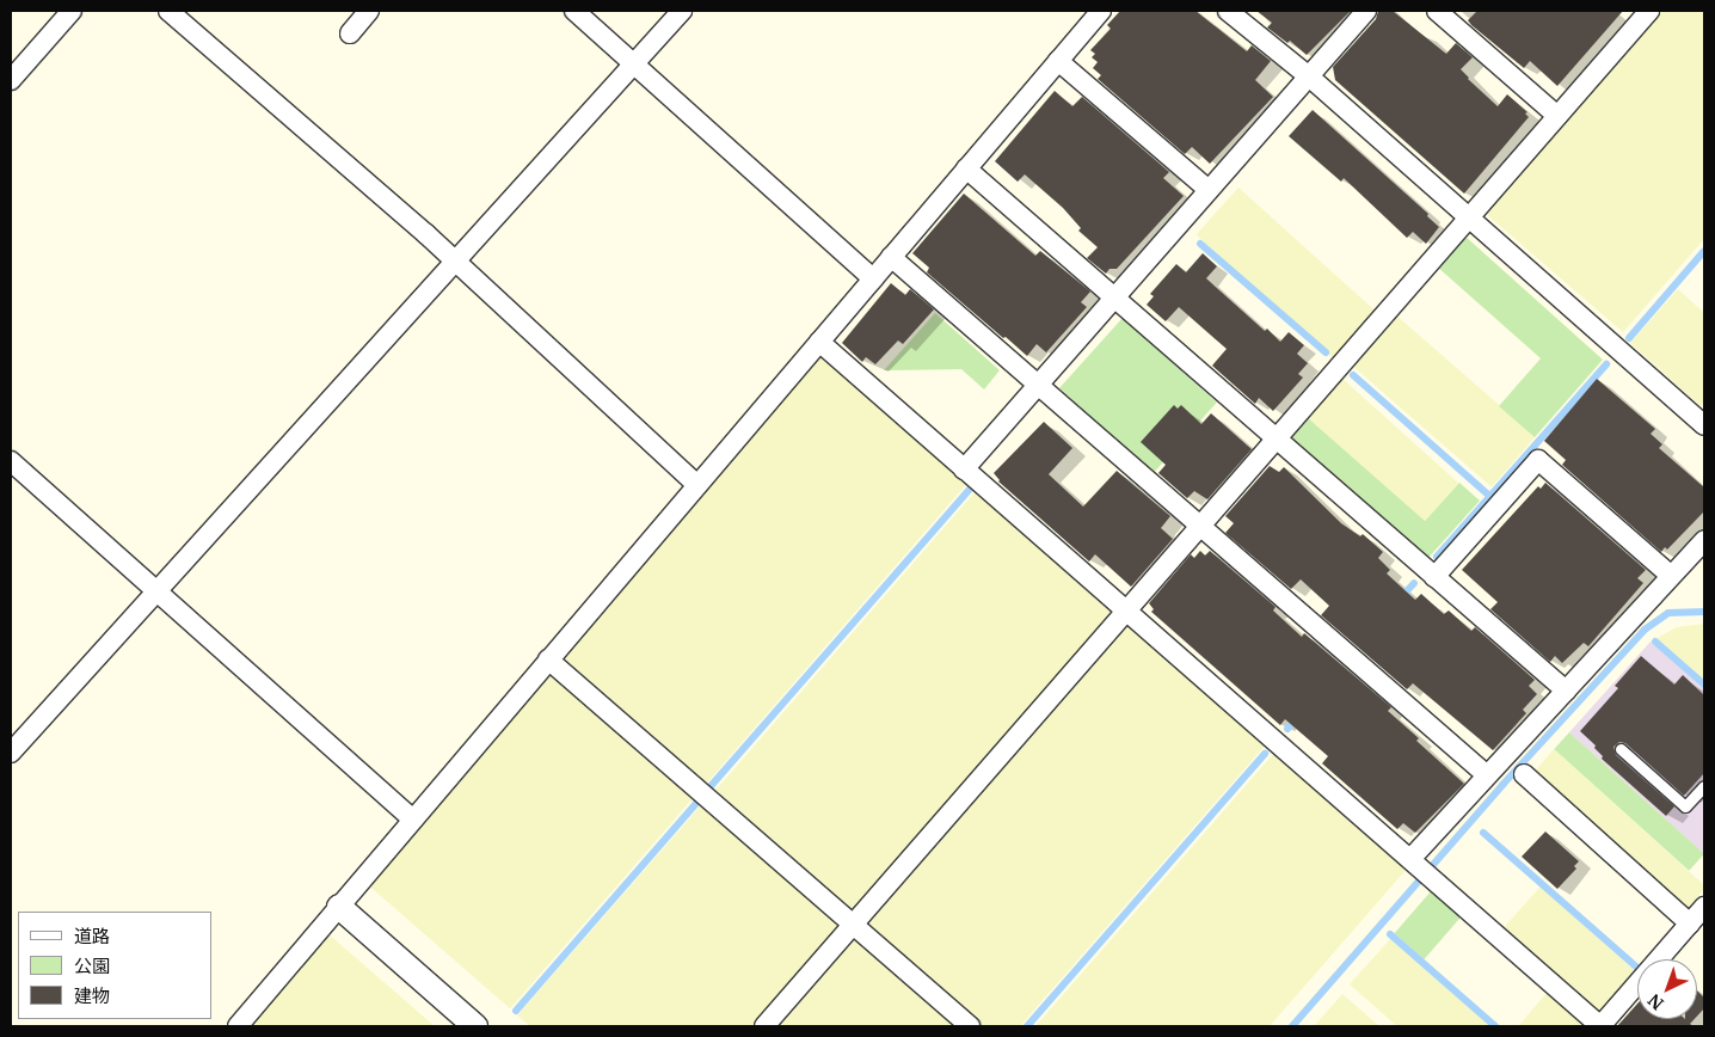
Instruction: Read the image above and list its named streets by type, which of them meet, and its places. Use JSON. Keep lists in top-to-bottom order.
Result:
{
  "legend": ["道路", "公園", "建物"],
  "north": "bottom left"
}
